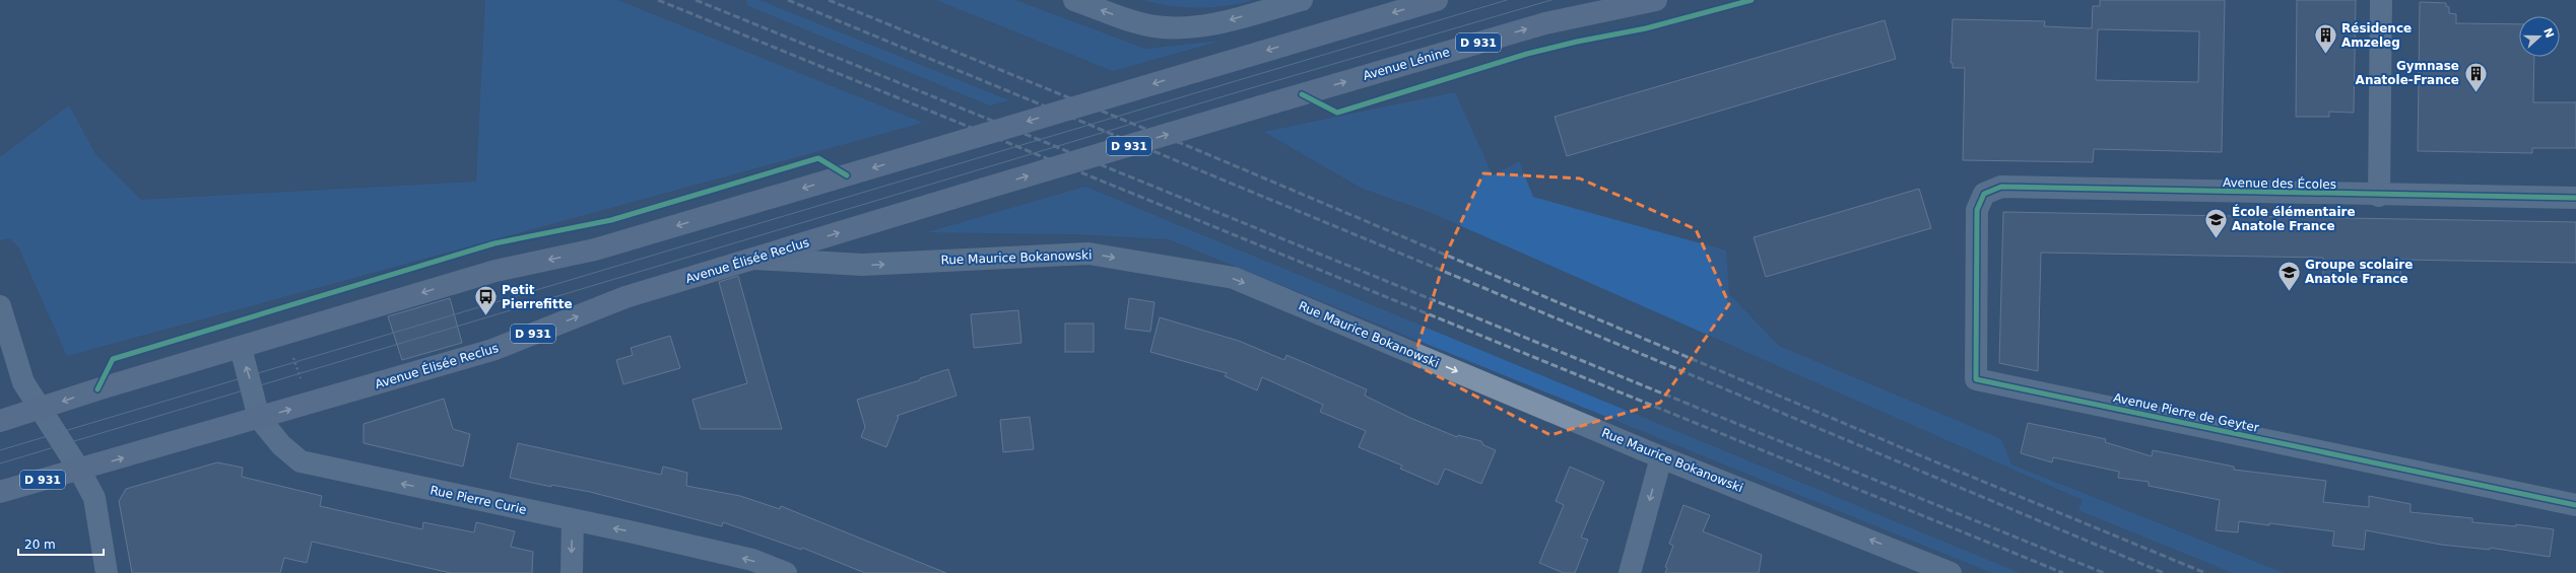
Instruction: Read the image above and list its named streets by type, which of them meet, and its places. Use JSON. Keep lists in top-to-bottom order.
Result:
{
  "streets": {
    "main road": ["D 931", "Avenue Lénine", "Avenue Élisée Reclus"],
    "street": [
      "Avenue des Écoles",
      "Rue Maurice Bokanowski",
      "Avenue Pierre de Geyter",
      "Rue Pierre Curie"
    ]
  },
  "crossings": [
    ["Avenue Lénine", "Avenue Élisée Reclus"],
    ["Avenue des Écoles", "Avenue Pierre de Geyter"],
    ["Rue Maurice Bokanowski", "Avenue Élisée Reclus"],
    ["Avenue Élisée Reclus", "Rue Pierre Curie"]
  ],
  "one_way": ["Rue Pierre Curie"],
  "places": {
    "building": ["Résidence Amzeleg", "Gymnase Anatole-France"],
    "school or university": ["École élémentaire Anatole France", "Groupe scolaire Anatole France"],
    "bus stop": ["Petit Pierrefitte"]
  },
  "scale_bar": "20 m",
  "north": "right"
}
